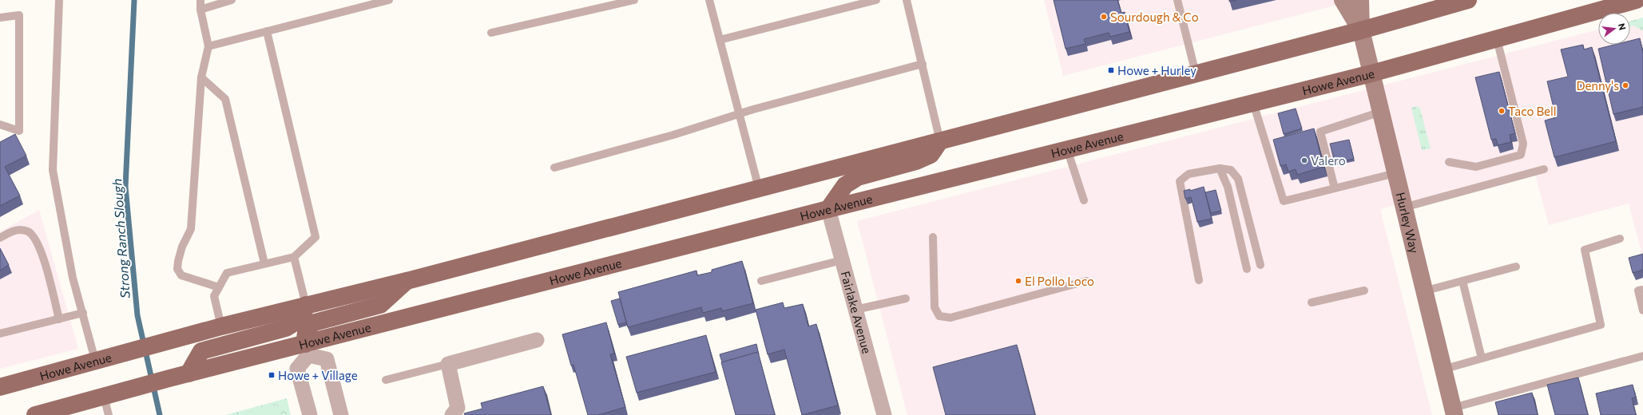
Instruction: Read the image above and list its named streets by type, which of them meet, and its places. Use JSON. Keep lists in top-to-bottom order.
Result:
{
  "streets": {
    "main road": ["Howe Avenue"],
    "street": ["Hurley Way", "Fairlake Avenue"]
  },
  "crossings": [
    ["Howe Avenue", "Hurley Way"],
    ["Howe Avenue", "Fairlake Avenue"]
  ],
  "water": ["Strong Ranch Slough"],
  "places": {
    "other": [
      "Sourdough & Co",
      "Denny's",
      "Taco Bell",
      "Valero",
      "El Pollo Loco"
    ],
    "transit": ["Howe + Hurley", "Howe + Village"]
  },
  "north": "right"
}
